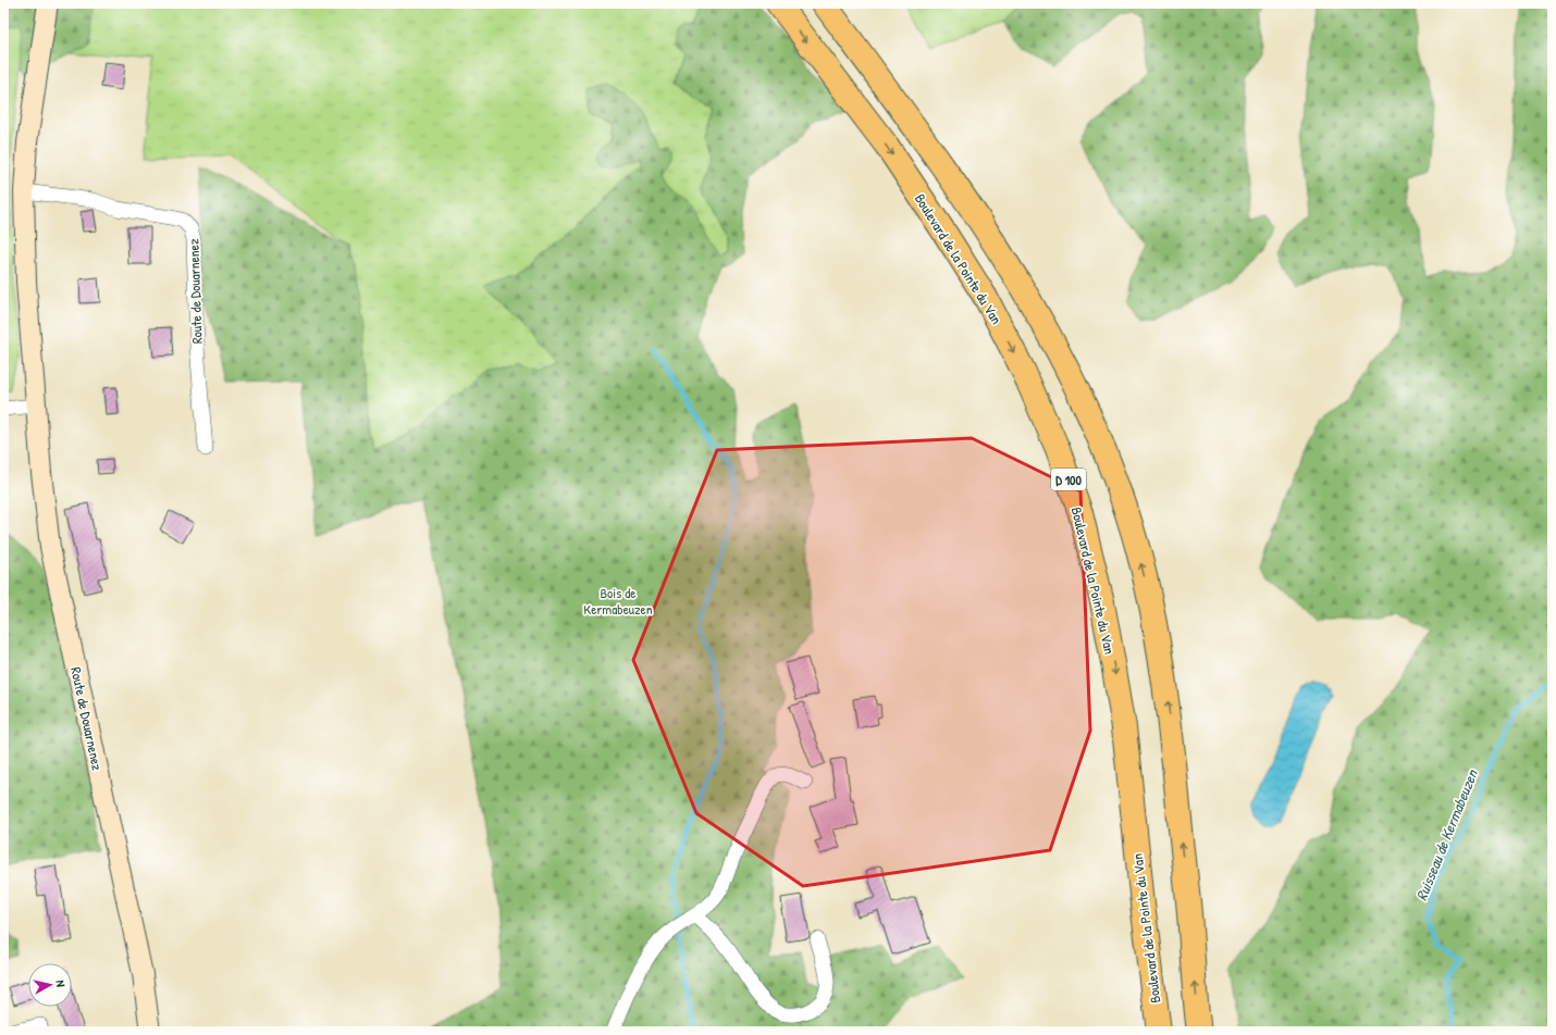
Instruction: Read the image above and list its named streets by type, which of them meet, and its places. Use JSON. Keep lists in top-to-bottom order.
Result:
{
  "streets": {
    "highway": ["Boulevard de la Pointe du Van", "D 100"],
    "main road": ["Route de Douarnenez"]
  },
  "water": ["Ruisseau de Kermabeuzen"],
  "parks": ["Bois de Kermabeuzen"],
  "north": "right"
}
